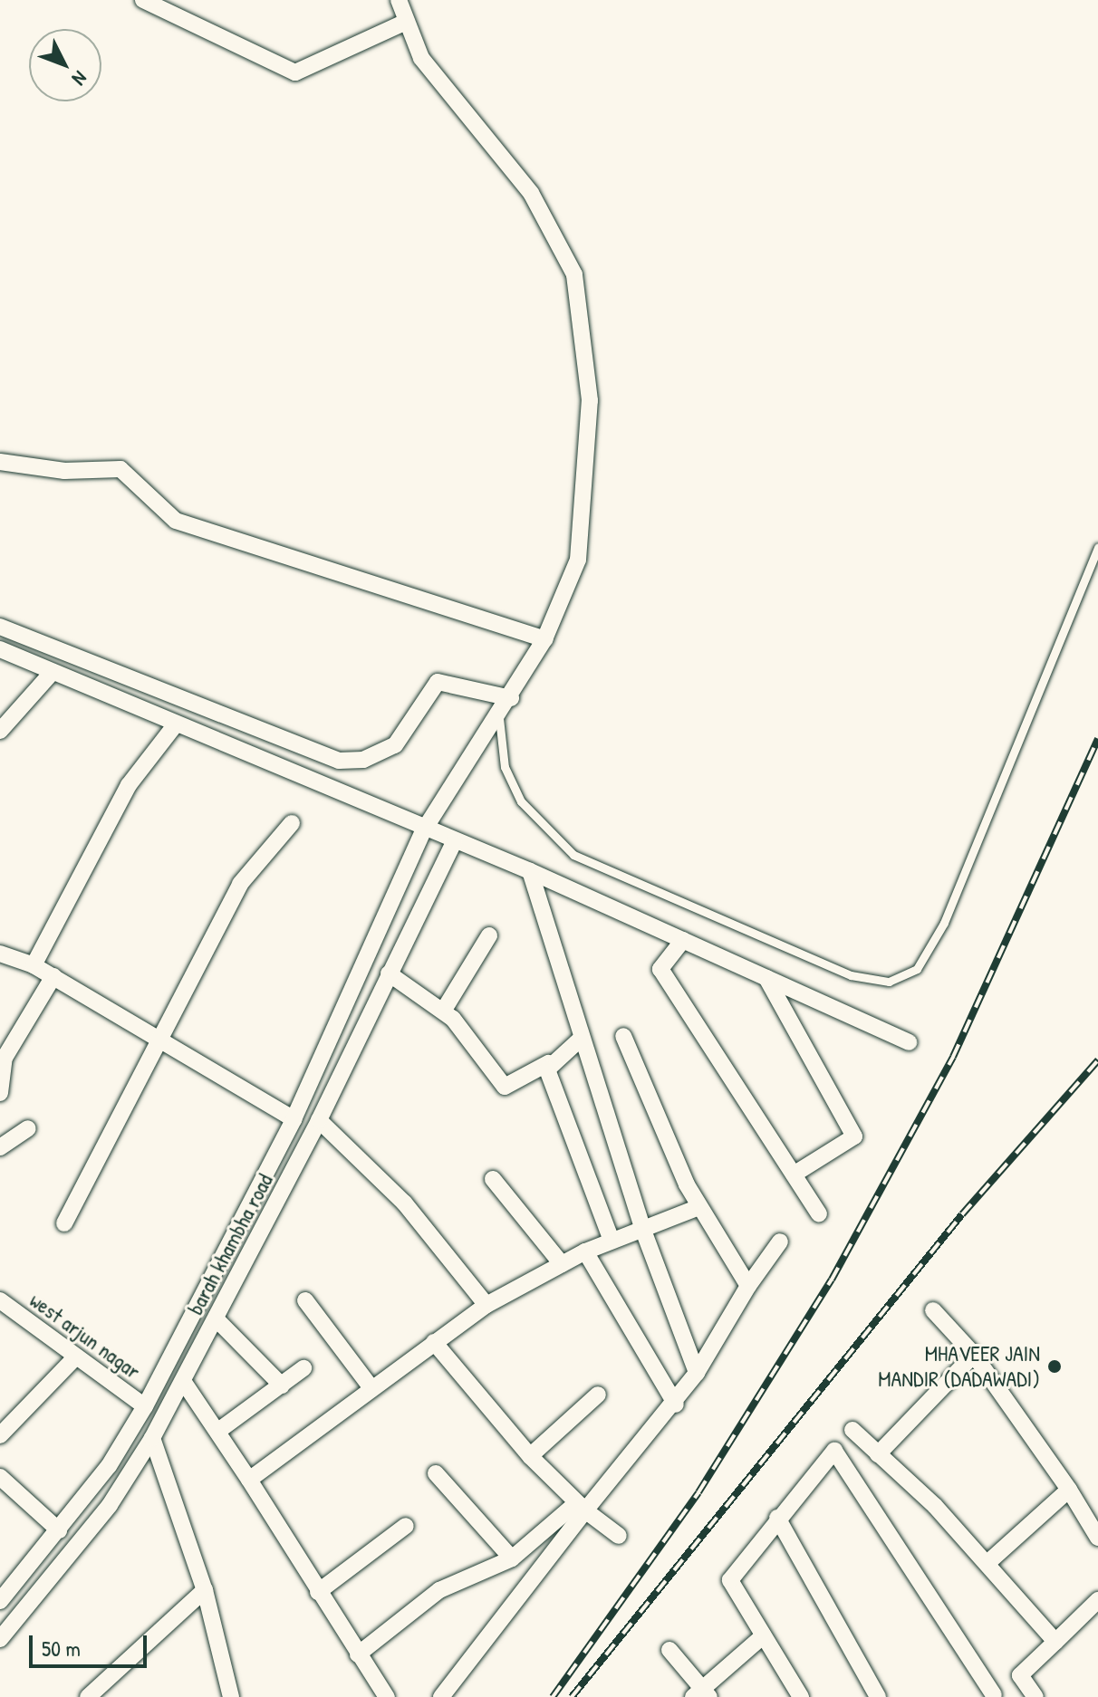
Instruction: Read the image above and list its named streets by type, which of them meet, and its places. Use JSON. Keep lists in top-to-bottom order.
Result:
{
  "streets": {
    "street": ["barah khambha road", "west arjun nagar"]
  },
  "crossings": [
    ["barah khambha road", "west arjun nagar"]
  ],
  "places": ["MHAVEER JAIN MANDIR (DADAWADI)"],
  "scale_bar": "50 m",
  "north": "bottom right"
}
